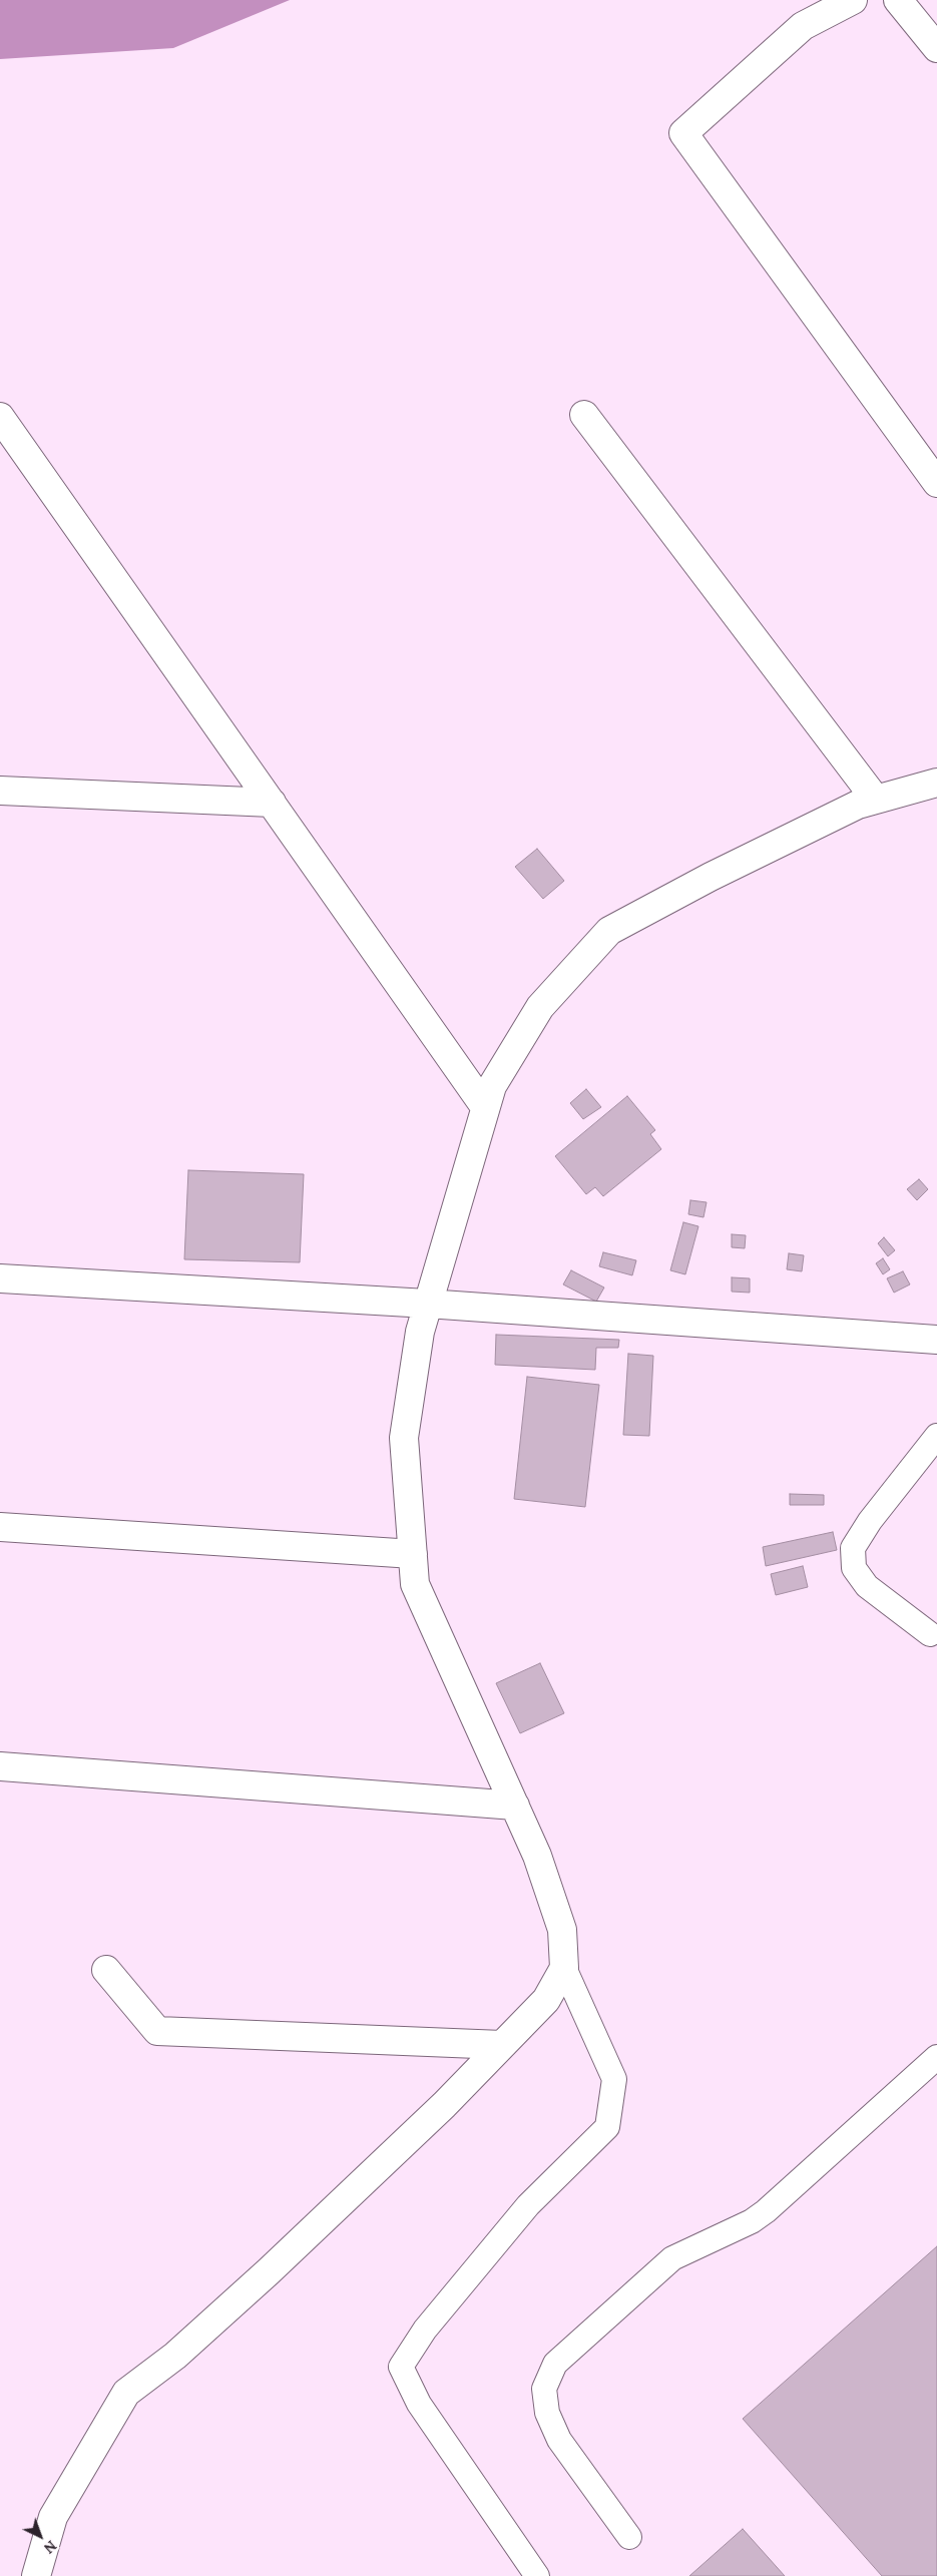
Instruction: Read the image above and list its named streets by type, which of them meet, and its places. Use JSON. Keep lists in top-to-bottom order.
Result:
{
  "north": "bottom right"
}
